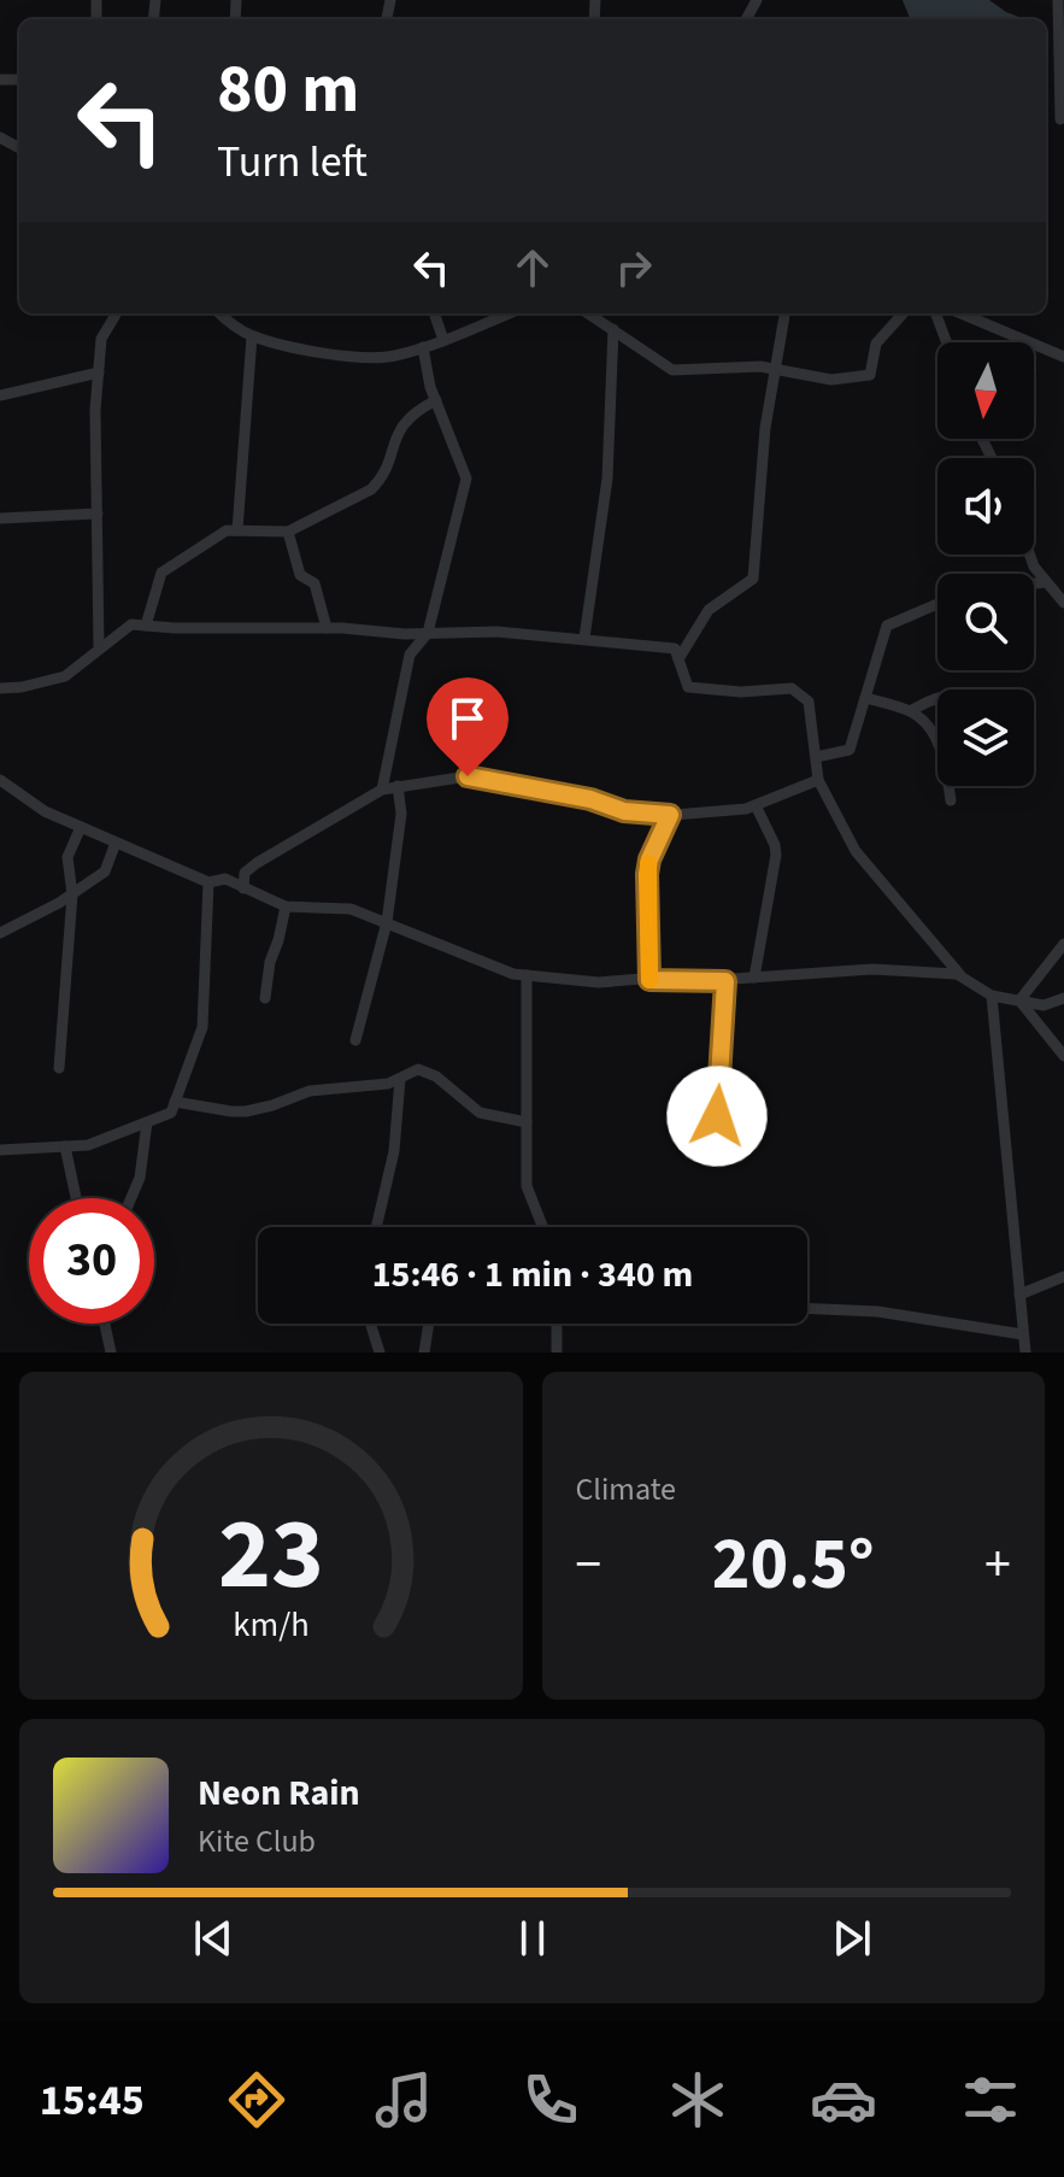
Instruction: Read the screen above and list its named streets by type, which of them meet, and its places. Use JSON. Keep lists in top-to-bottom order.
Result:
{
  "north": "bottom",
  "page": {
    "turn": ["80 m", "Turn left"],
    "limit": "30",
    "trip": "15:46 · 1 min · 340 m",
    "tile": "Climate",
    "heat": ["−", "20.5°", "+"],
    "song": ["Neon Rain", "Kite Club"],
    "tabs": "15:45",
    "gauge": ["23", "km/h"]
  }
}
